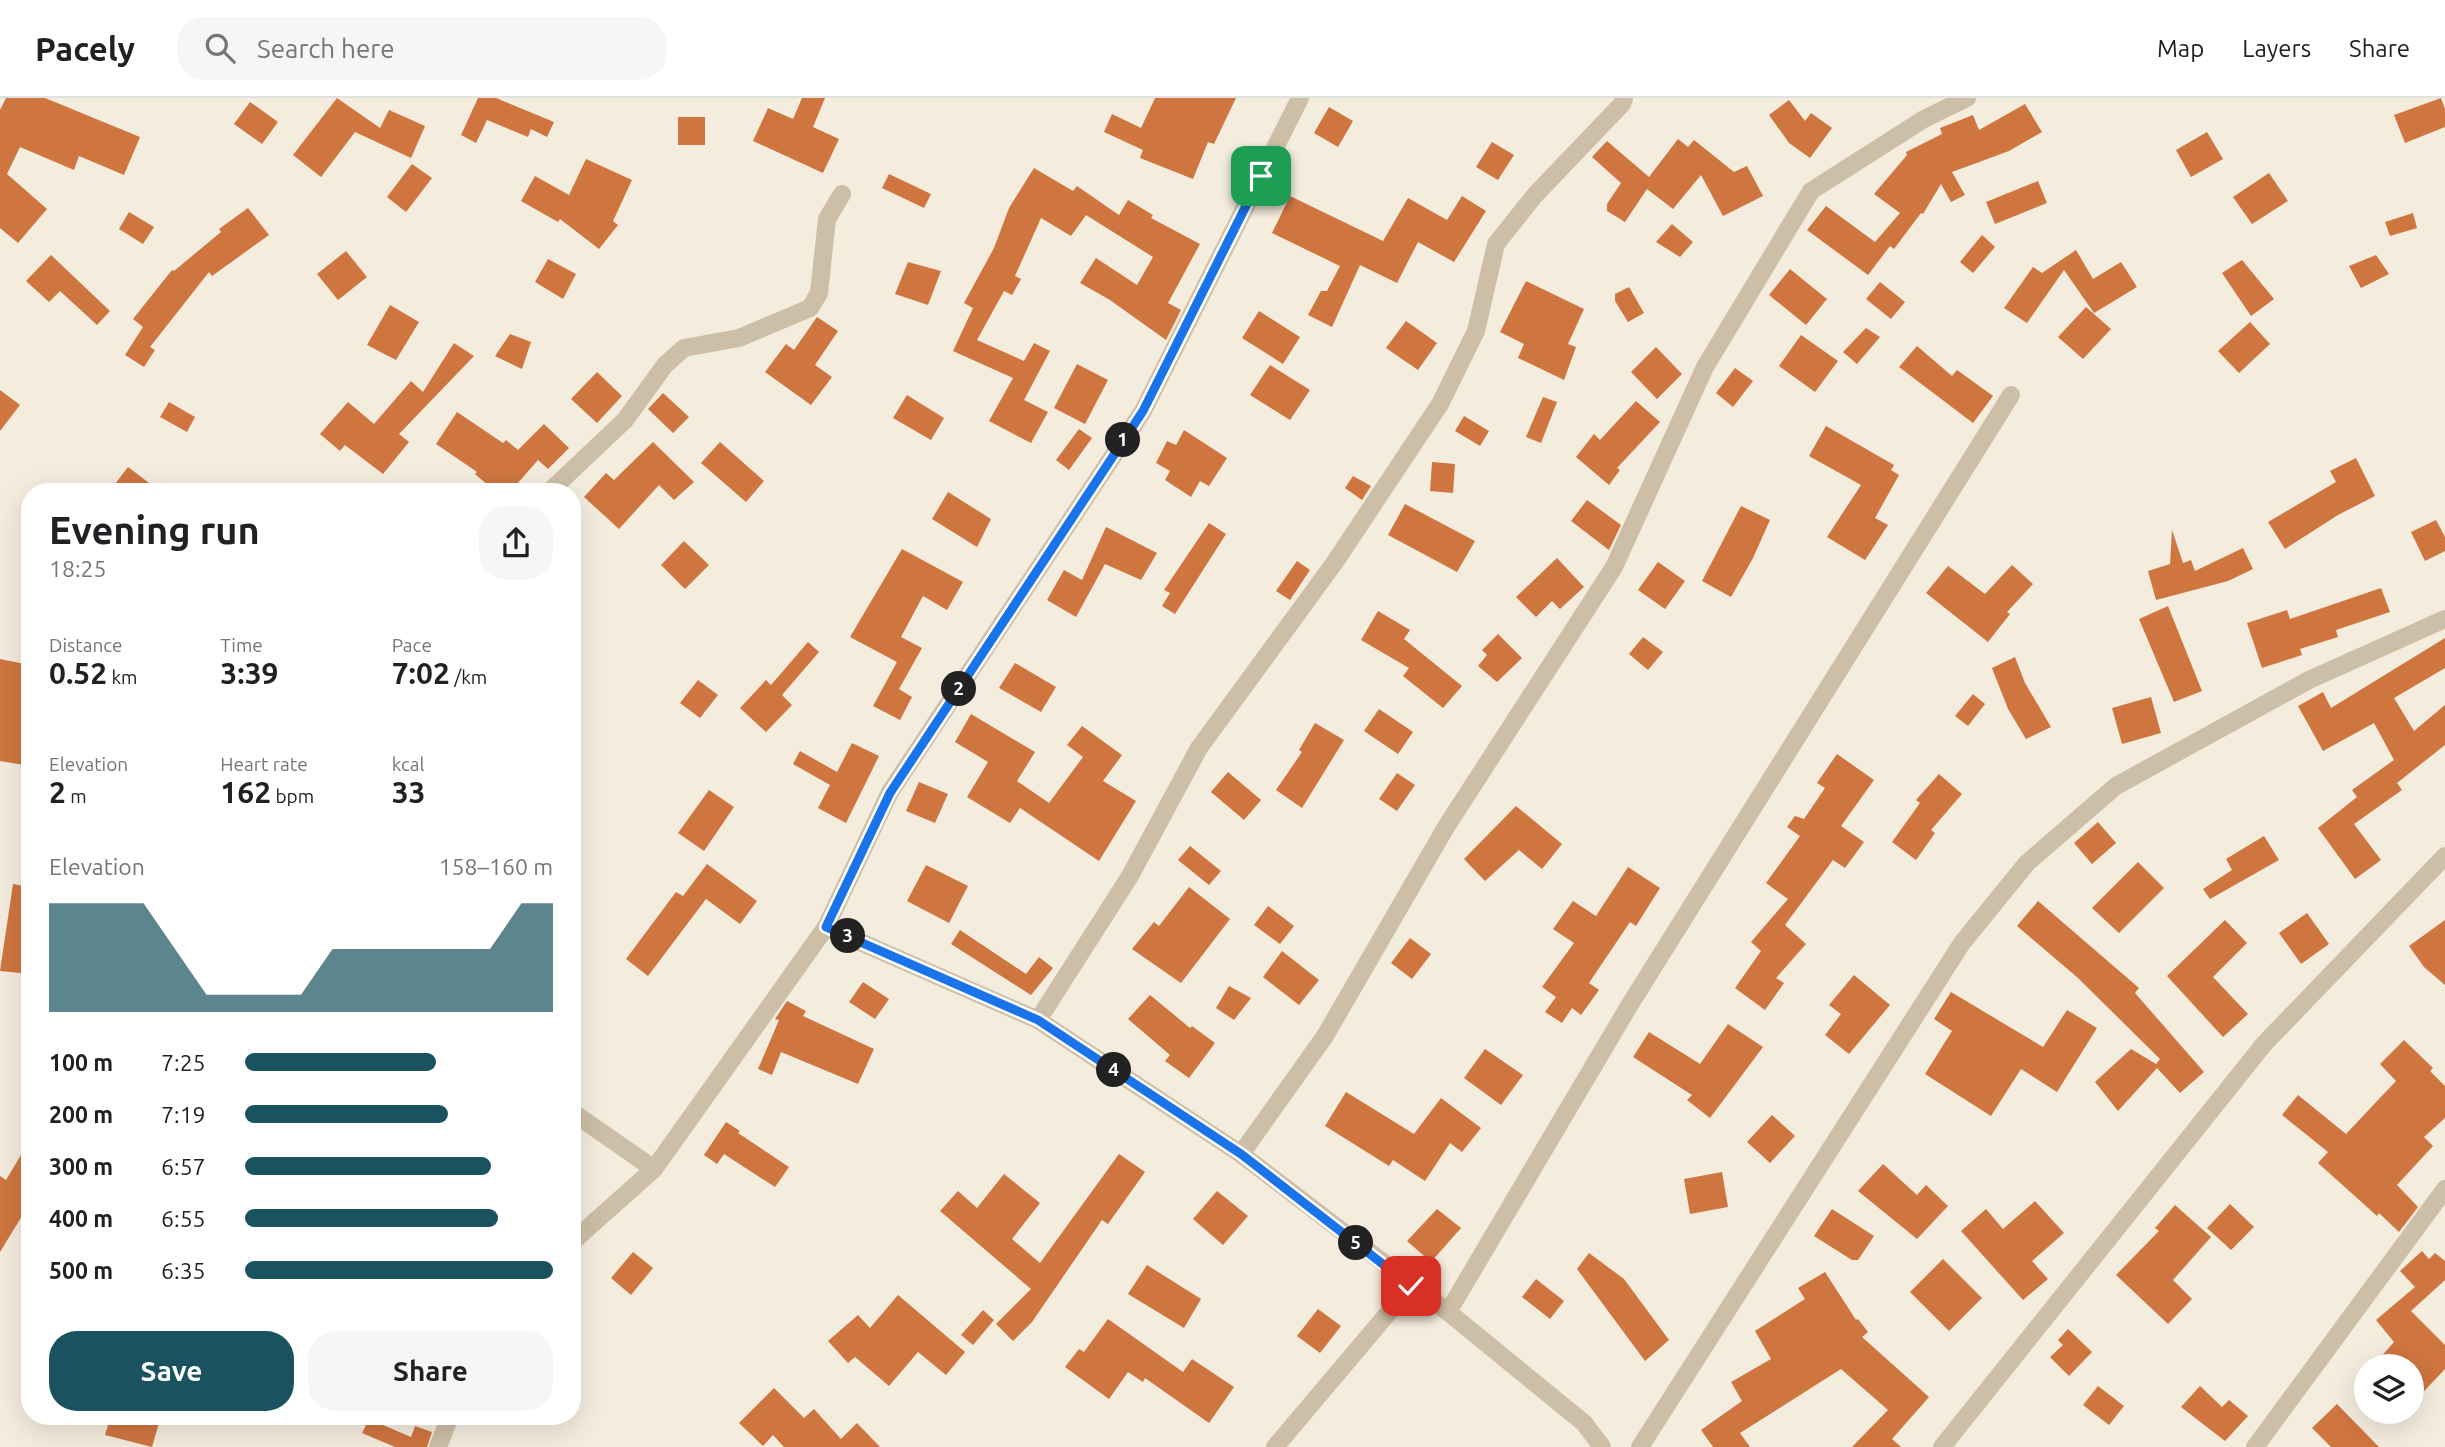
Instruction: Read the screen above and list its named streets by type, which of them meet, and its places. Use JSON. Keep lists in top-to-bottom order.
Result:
{
  "page": {
    "header": "Pacely",
    "search": "Search here",
    "nav": ["Map", "Layers", "Share"],
    "pins": [
      "1",
      "2",
      "3",
      "4",
      "5"
    ],
    "heading": ["Evening run", "18:25"],
    "stats": [
      ["Distance", "0.52 km"],
      ["Time", "3:39"],
      ["Pace", "7:02 /km"],
      ["Elevation", "2 m"],
      ["Heart rate", "162 bpm"],
      ["kcal", "33"]
    ],
    "chart": ["Elevation", "158–160 m"],
    "list": [
      {
        "name": "100 m",
        "note": "7:25"
      },
      {
        "name": "200 m",
        "note": "7:19"
      },
      {
        "name": "300 m",
        "note": "6:57"
      },
      {
        "name": "400 m",
        "note": "6:55"
      },
      {
        "name": "500 m",
        "note": "6:35"
      }
    ],
    "buttons": ["Save", "Share"]
  }
}
